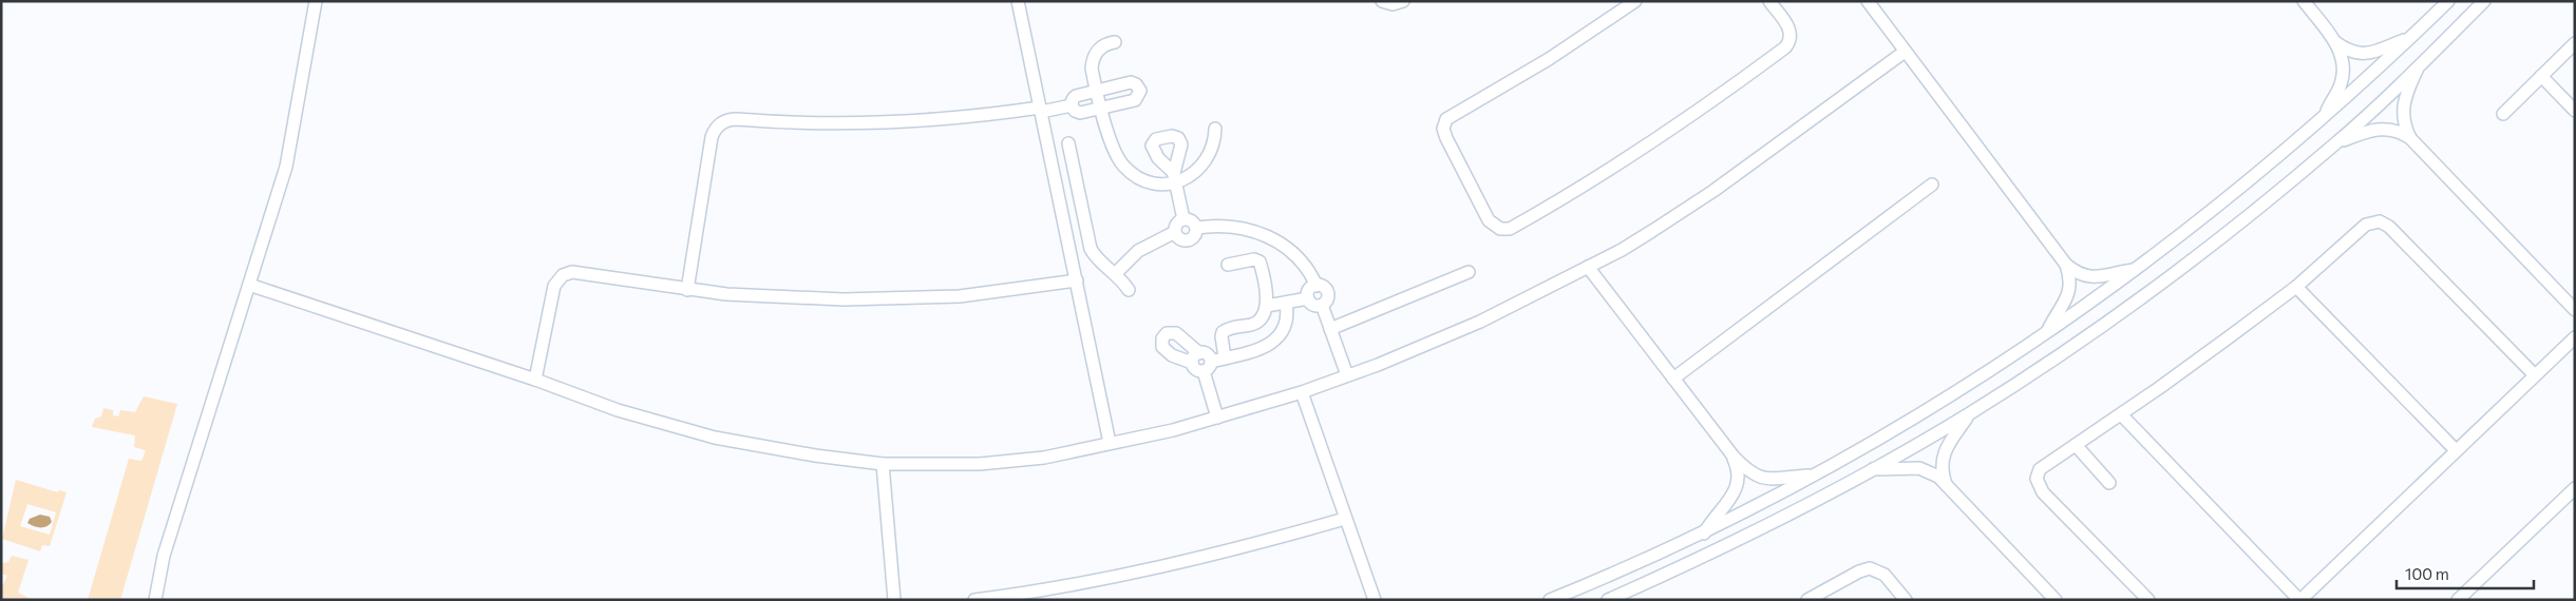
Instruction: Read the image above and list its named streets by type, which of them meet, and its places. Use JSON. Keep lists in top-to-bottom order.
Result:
{
  "scale_bar": "100 m"
}
